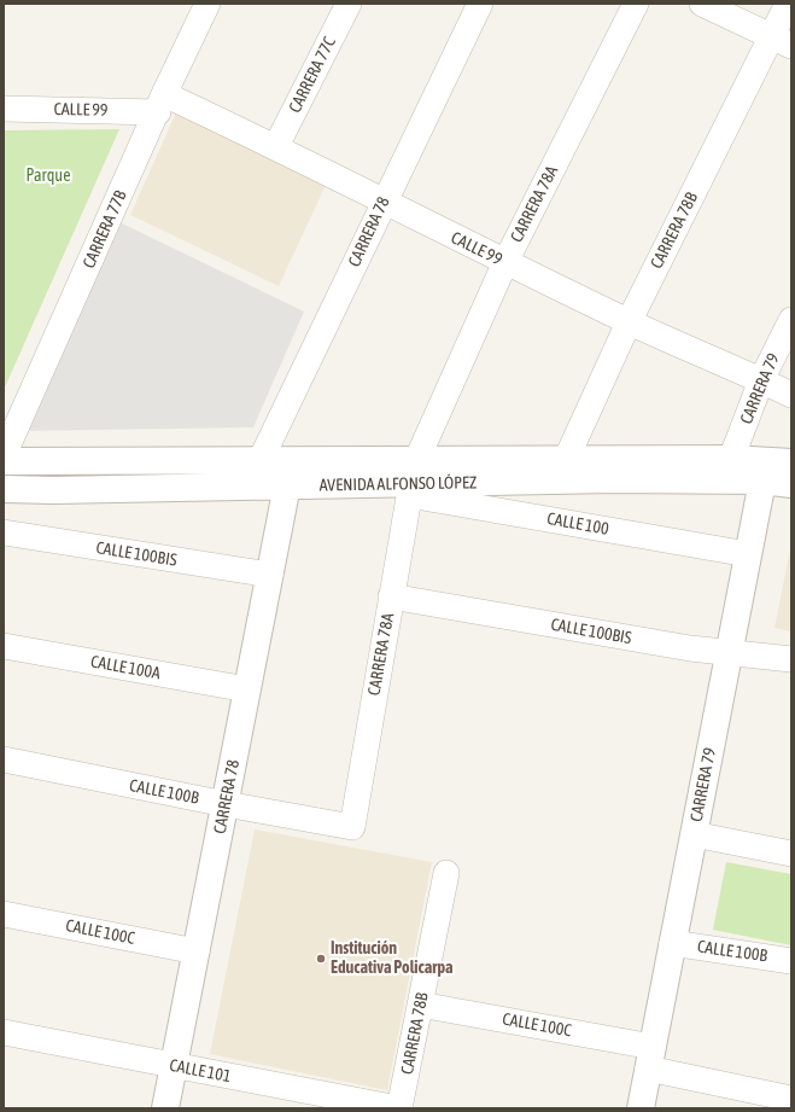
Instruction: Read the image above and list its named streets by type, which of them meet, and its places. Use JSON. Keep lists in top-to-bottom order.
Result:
{
  "streets": {
    "street": [
      "CARRERA 77C",
      "CALLE 99",
      "CARRERA 78A",
      "CARRERA 77B",
      "CARRERA 78B",
      "CARRERA 78",
      "CARRERA 79",
      "AVENIDA ALFONSO LÓPEZ",
      "CALLE 100",
      "CALLE 100BIS",
      "CALLE 100A",
      "CALLE 100B",
      "CALLE 100C",
      "CALLE 101"
    ]
  },
  "crossings": [
    ["CARRERA 77C", "CALLE 99"],
    ["CALLE 99", "CARRERA 78A"],
    ["CALLE 99", "CARRERA 77B"],
    ["CALLE 99", "CARRERA 78B"],
    ["CALLE 99", "CARRERA 78"],
    ["CALLE 99", "CARRERA 79"],
    ["CARRERA 78A", "AVENIDA ALFONSO LÓPEZ"],
    ["CARRERA 78A", "CALLE 100"],
    ["CARRERA 78A", "CALLE 100BIS"],
    ["CARRERA 78A", "CALLE 100B"],
    ["CARRERA 78B", "AVENIDA ALFONSO LÓPEZ"],
    ["CARRERA 78B", "CALLE 100C"],
    ["CARRERA 78B", "CALLE 101"],
    ["CARRERA 78", "AVENIDA ALFONSO LÓPEZ"],
    ["CARRERA 78", "CALLE 100BIS"],
    ["CARRERA 78", "CALLE 100A"],
    ["CARRERA 78", "CALLE 100B"],
    ["CARRERA 78", "CALLE 100C"],
    ["CARRERA 78", "CALLE 101"],
    ["CARRERA 79", "AVENIDA ALFONSO LÓPEZ"],
    ["CARRERA 79", "CALLE 100"],
    ["CARRERA 79", "CALLE 100BIS"],
    ["CARRERA 79", "CALLE 100B"],
    ["CARRERA 79", "CALLE 100C"],
    ["AVENIDA ALFONSO LÓPEZ", "CALLE 100"]
  ],
  "parks": ["Parque"],
  "places": ["Institución Educativa Policarpa"]
}
